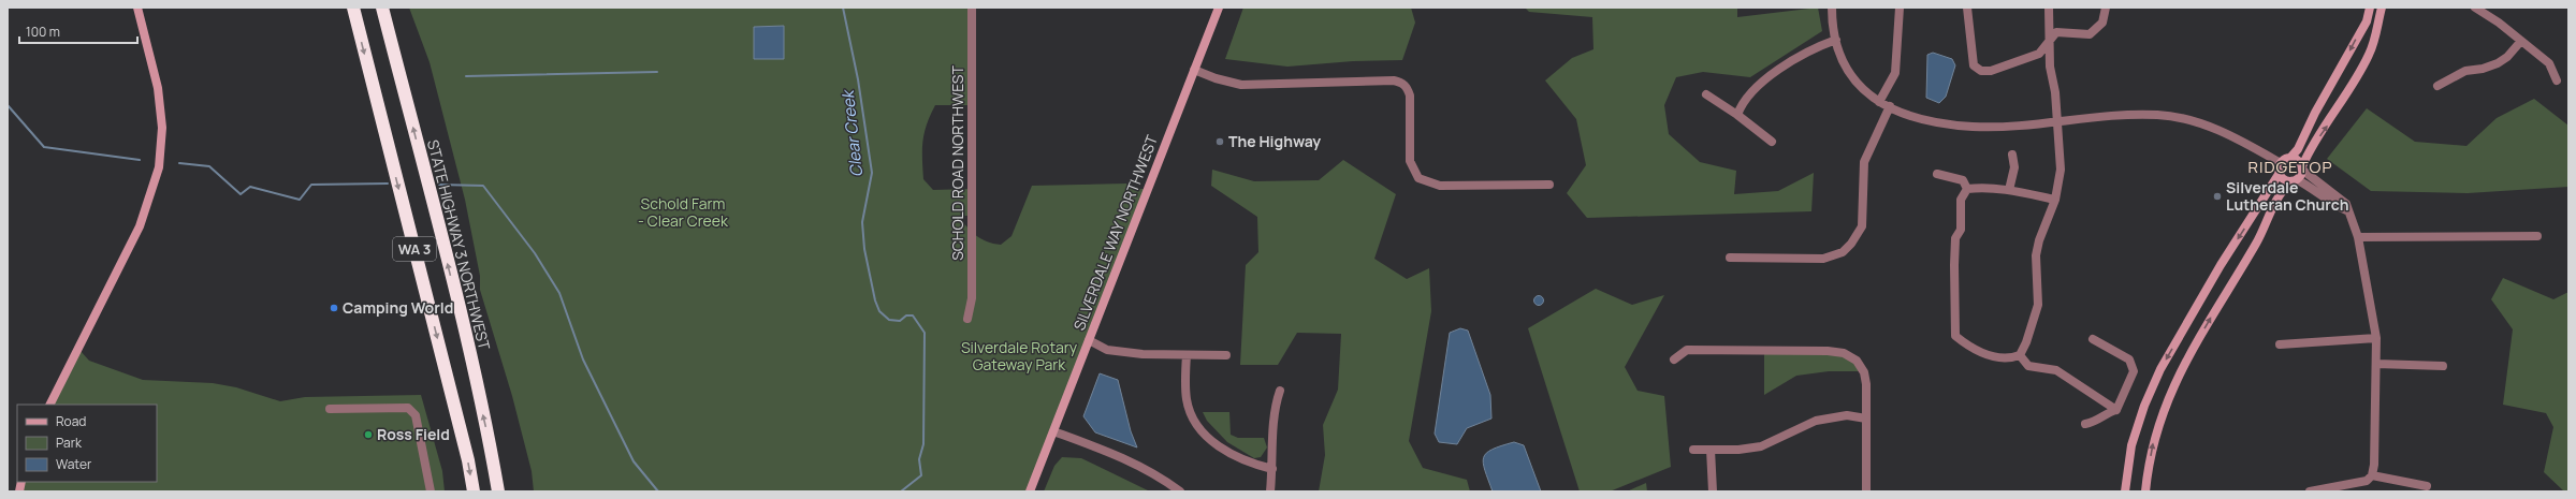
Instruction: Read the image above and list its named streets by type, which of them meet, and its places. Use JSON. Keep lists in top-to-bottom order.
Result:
{
  "streets": {
    "highway": ["STATE HIGHWAY 3 NORTHWEST", "WA 3"],
    "main road": ["SILVERDALE WAY NORTHWEST"],
    "street": ["SCHOLD ROAD NORTHWEST"]
  },
  "districts": ["RIDGETOP"],
  "water": ["Clear Creek"],
  "parks": ["Schold Farm - Clear Creek", "Silverdale Rotary Gateway Park"],
  "places": [
    "The Highway",
    "Silverdale Lutheran Church",
    "Camping World",
    "Ross Field"
  ],
  "legend": ["Road", "Park", "Water"],
  "scale_bar": "100 m"
}
